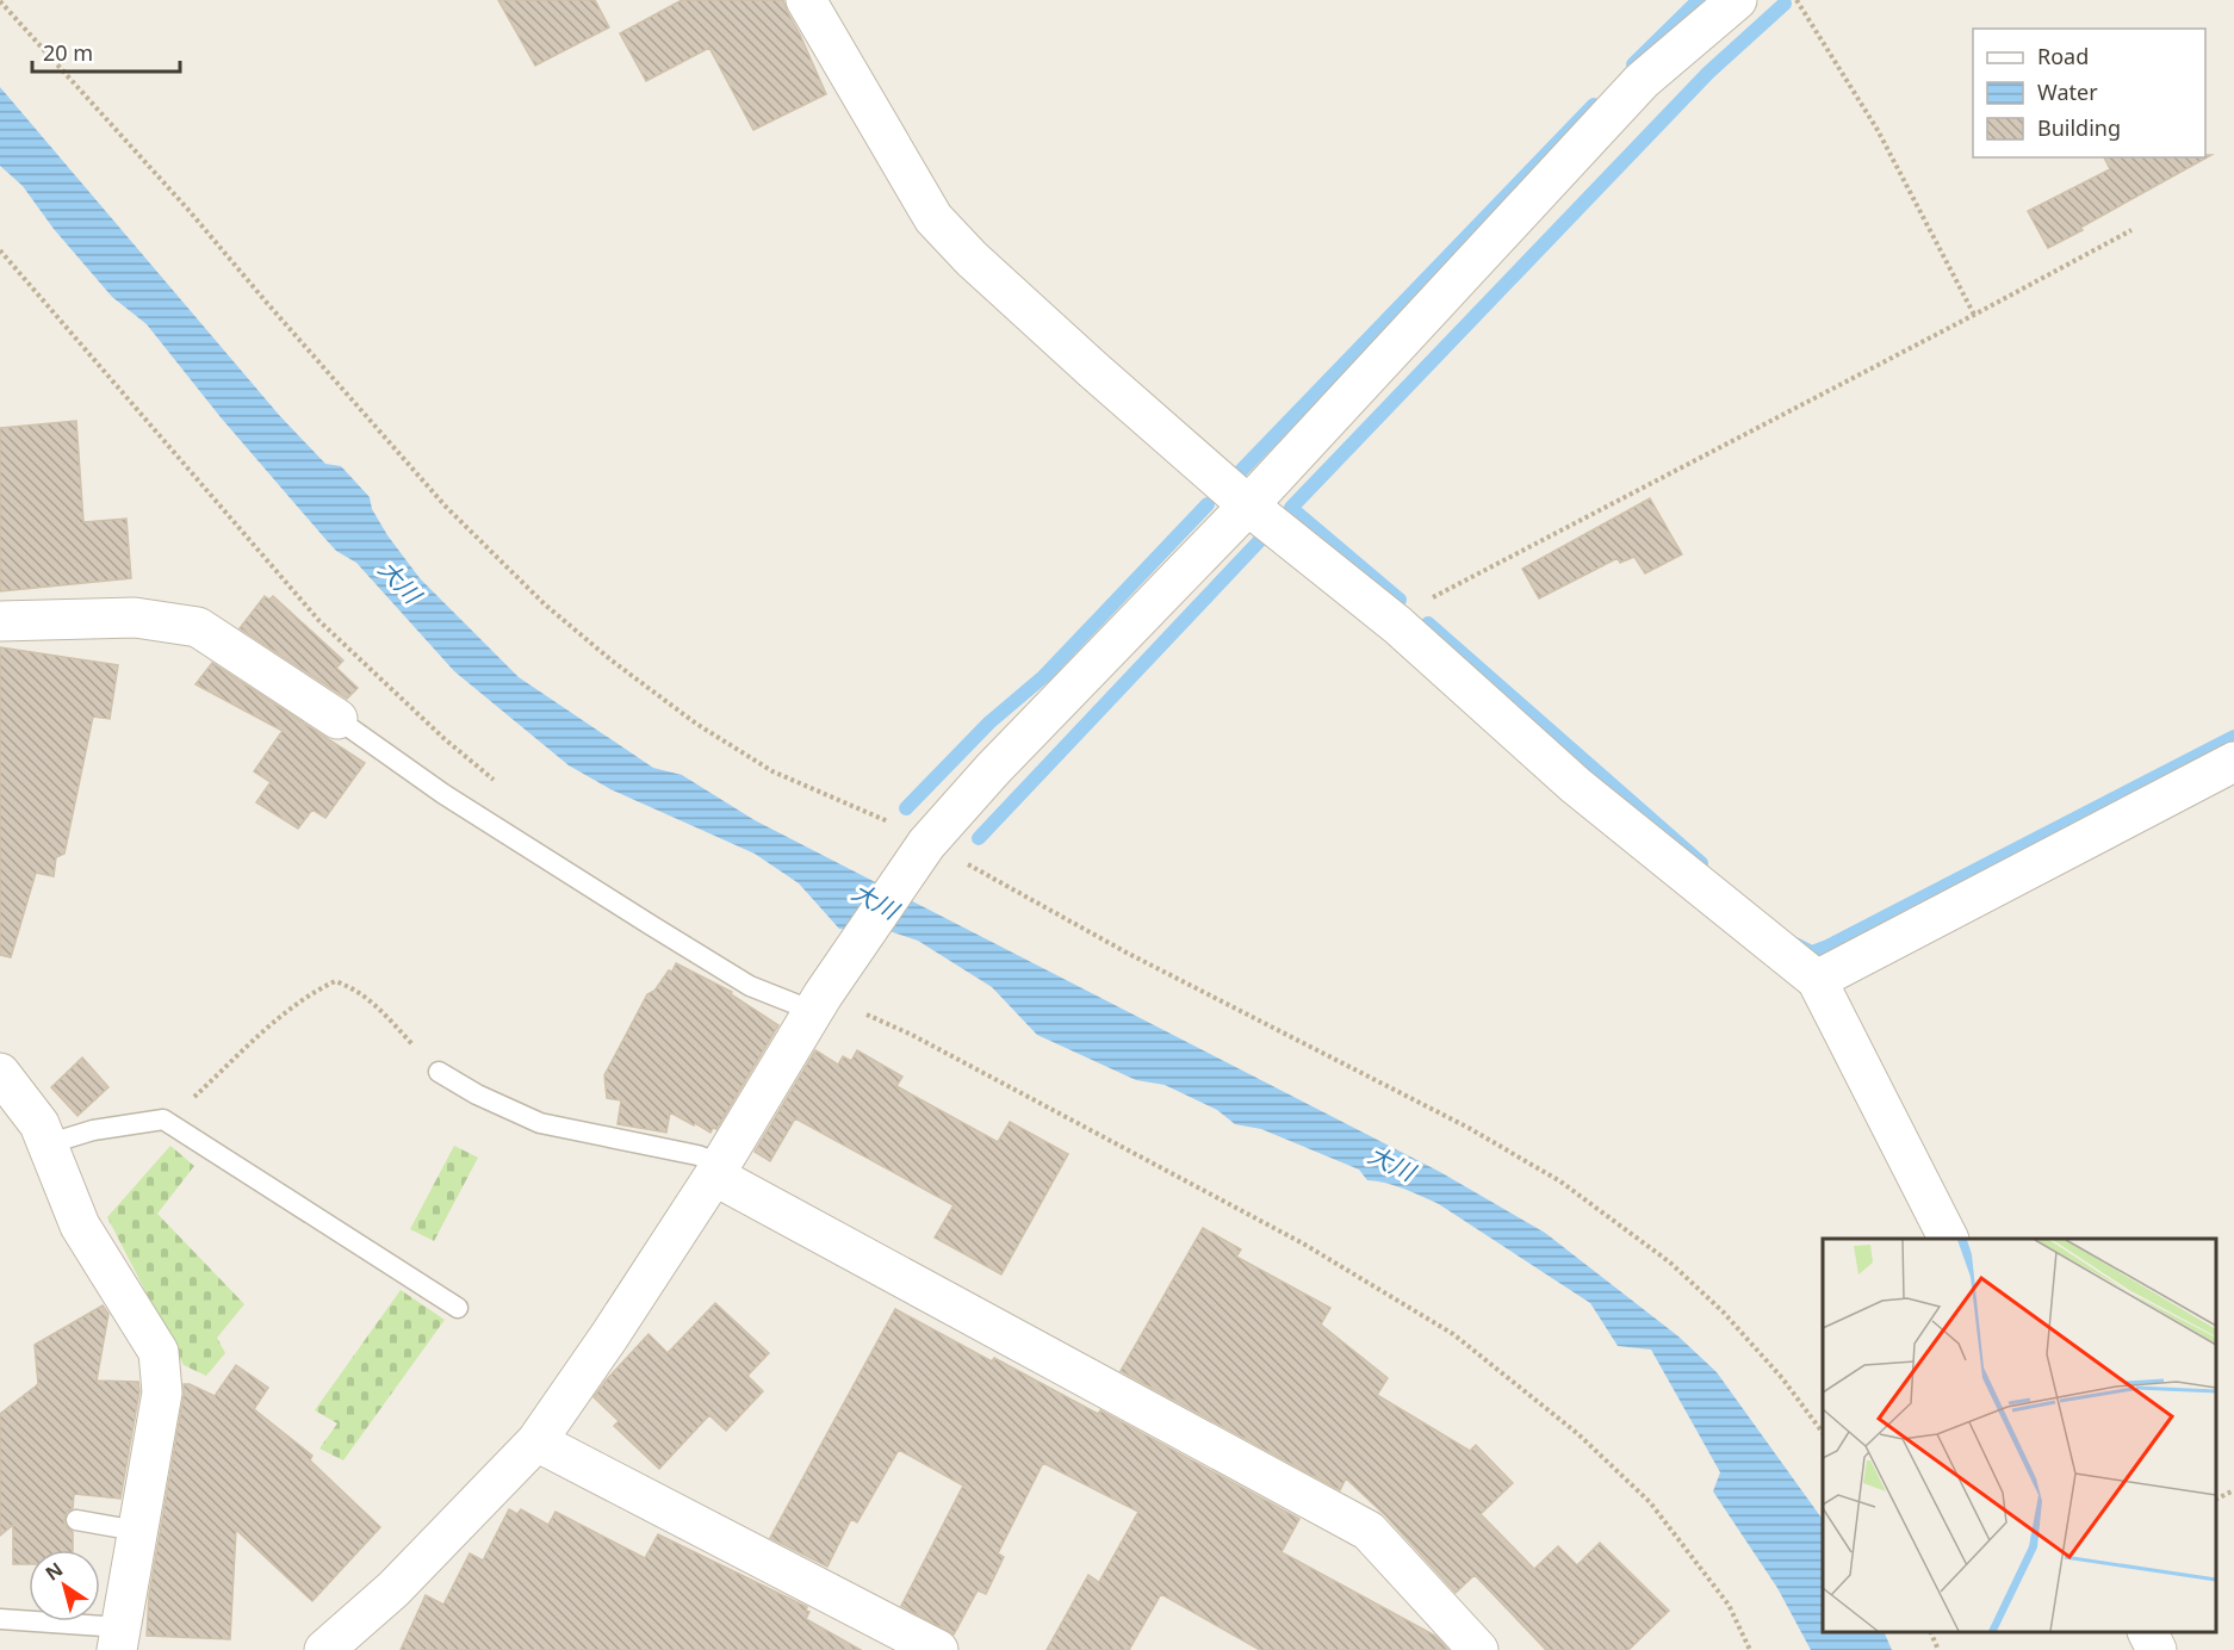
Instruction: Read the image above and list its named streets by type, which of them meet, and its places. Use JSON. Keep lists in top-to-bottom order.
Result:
{
  "water": ["大川"],
  "legend": ["Road", "Water", "Building"],
  "scale_bar": "20 m",
  "north": "top left"
}
